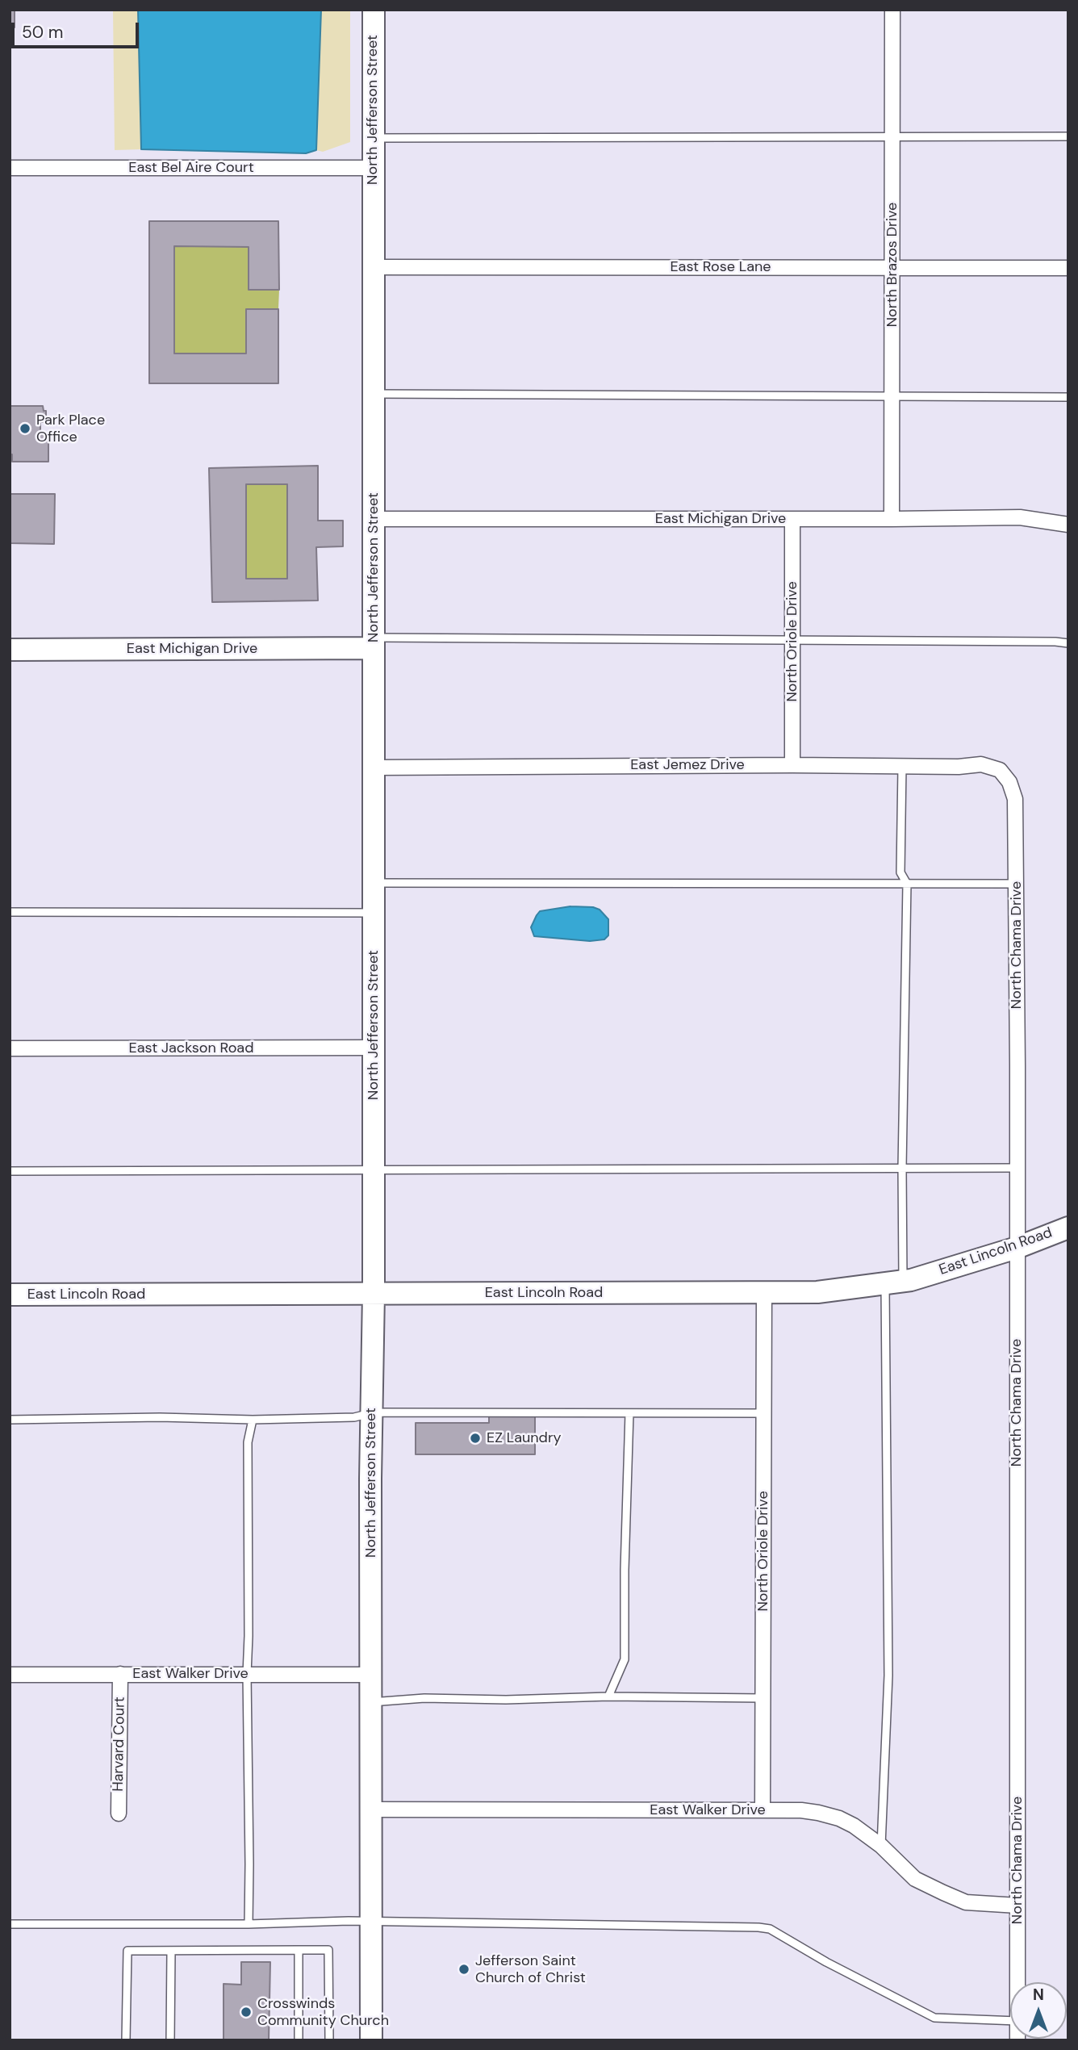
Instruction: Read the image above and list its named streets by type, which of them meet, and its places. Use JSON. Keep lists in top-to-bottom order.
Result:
{
  "streets": {
    "street": [
      "North Jefferson Street",
      "East Bel Aire Court",
      "North Brazos Drive",
      "East Rose Lane",
      "East Michigan Drive",
      "North Oriole Drive",
      "East Jemez Drive",
      "North Chama Drive",
      "East Jackson Road",
      "East Lincoln Road",
      "East Walker Drive",
      "Harvard Court"
    ]
  },
  "crossings": [
    ["North Jefferson Street", "East Bel Aire Court"],
    ["North Jefferson Street", "East Rose Lane"],
    ["North Jefferson Street", "East Michigan Drive"],
    ["North Jefferson Street", "East Jemez Drive"],
    ["North Jefferson Street", "East Jackson Road"],
    ["North Jefferson Street", "East Lincoln Road"],
    ["North Jefferson Street", "East Walker Drive"],
    ["North Brazos Drive", "East Rose Lane"],
    ["North Brazos Drive", "East Michigan Drive"],
    ["East Michigan Drive", "North Oriole Drive"],
    ["North Oriole Drive", "East Jemez Drive"],
    ["North Oriole Drive", "East Lincoln Road"],
    ["North Oriole Drive", "East Walker Drive"],
    ["East Jemez Drive", "North Chama Drive"],
    ["North Chama Drive", "East Lincoln Road"],
    ["North Chama Drive", "East Walker Drive"],
    ["East Walker Drive", "Harvard Court"]
  ],
  "places": [
    "Park Place Office",
    "EZ Laundry",
    "Jefferson Saint Church of Christ",
    "Crosswinds Community Church"
  ],
  "scale_bar": "50 m",
  "north": "top"
}
